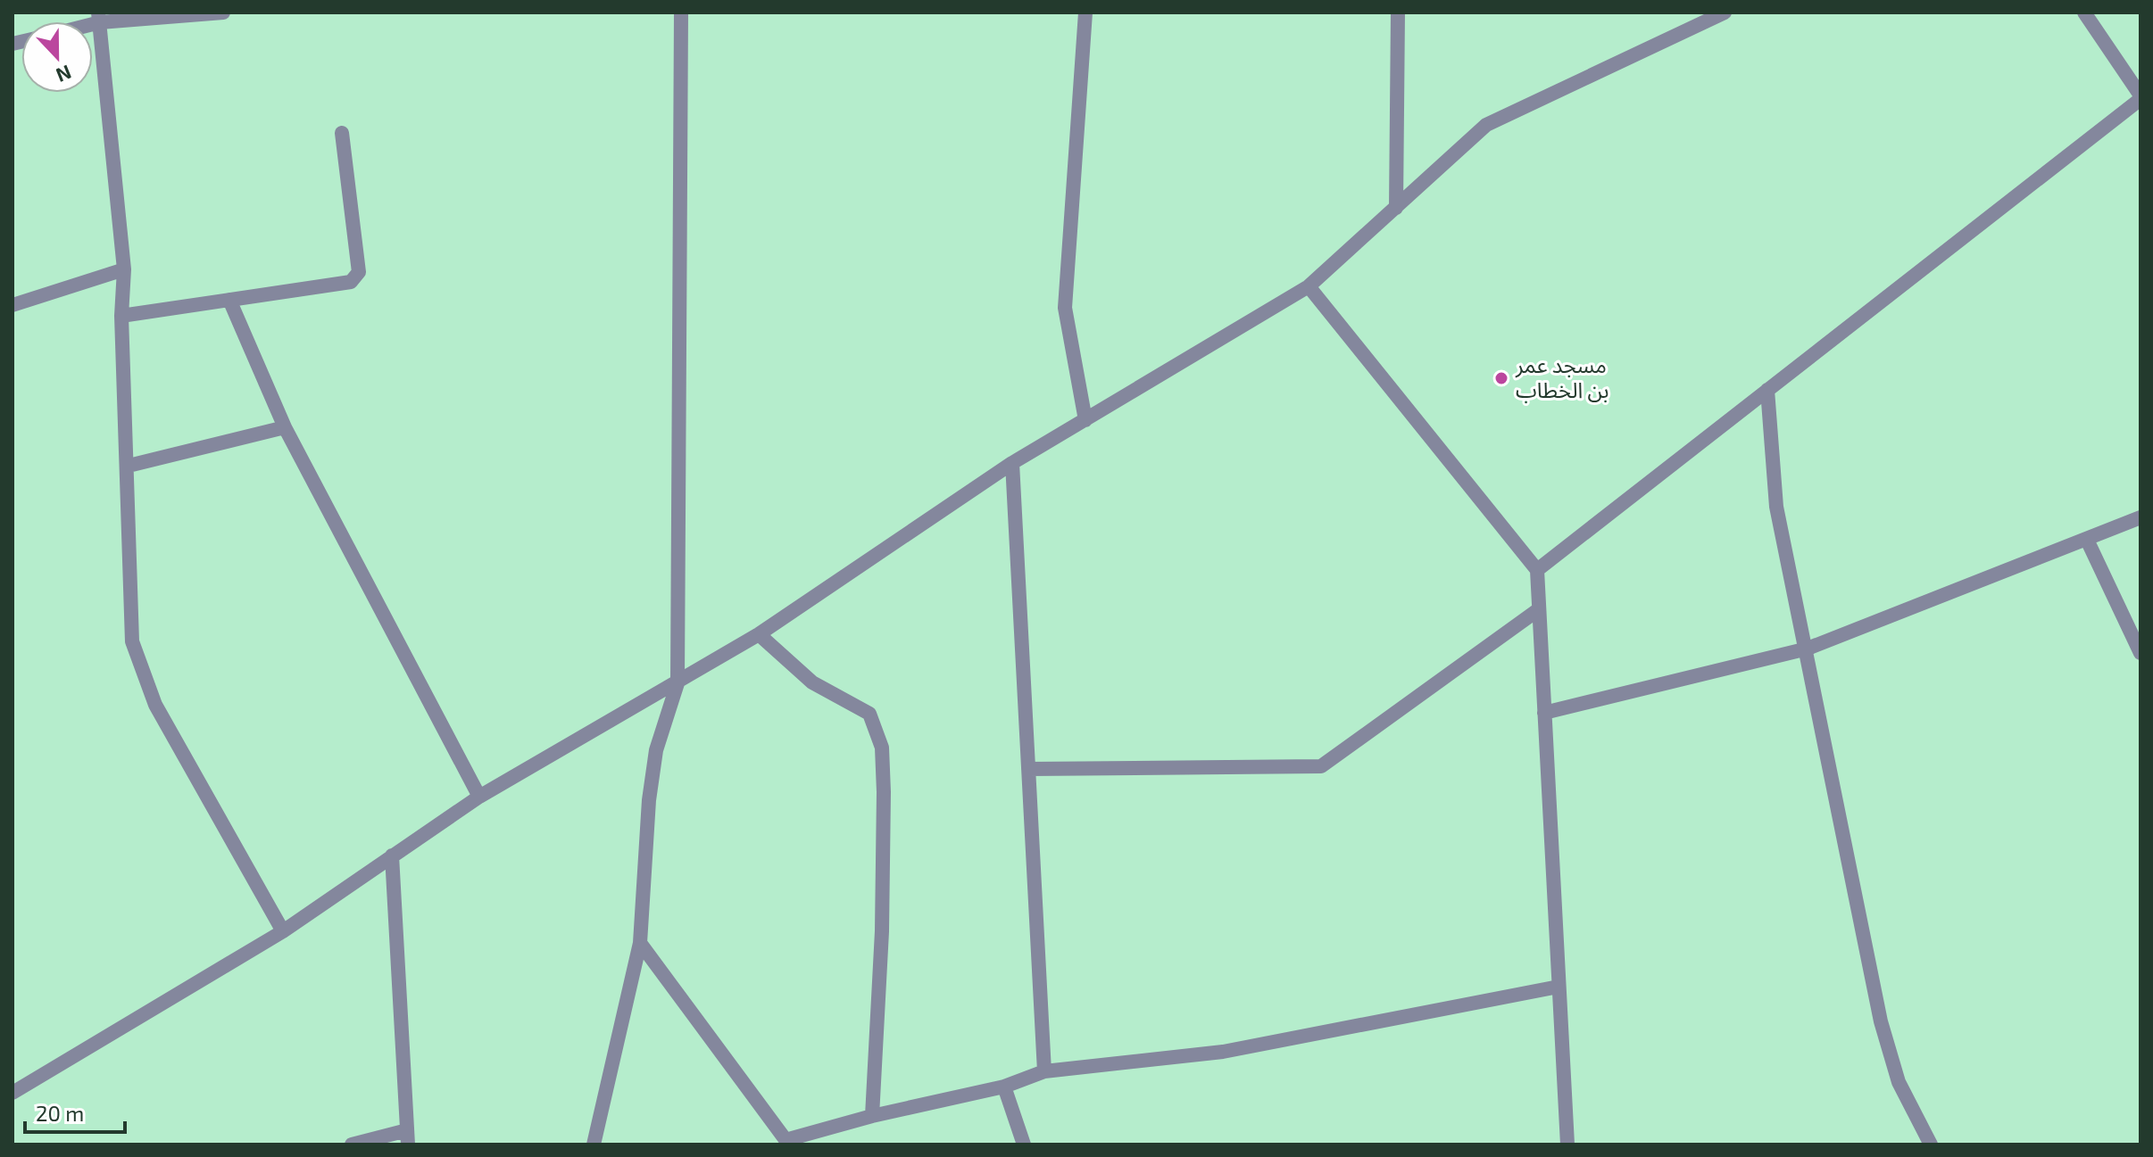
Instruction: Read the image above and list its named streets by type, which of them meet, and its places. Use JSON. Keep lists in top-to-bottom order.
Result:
{
  "places": ["مسجد عمر بن الخطاب"],
  "scale_bar": "20 m",
  "north": "bottom"
}
